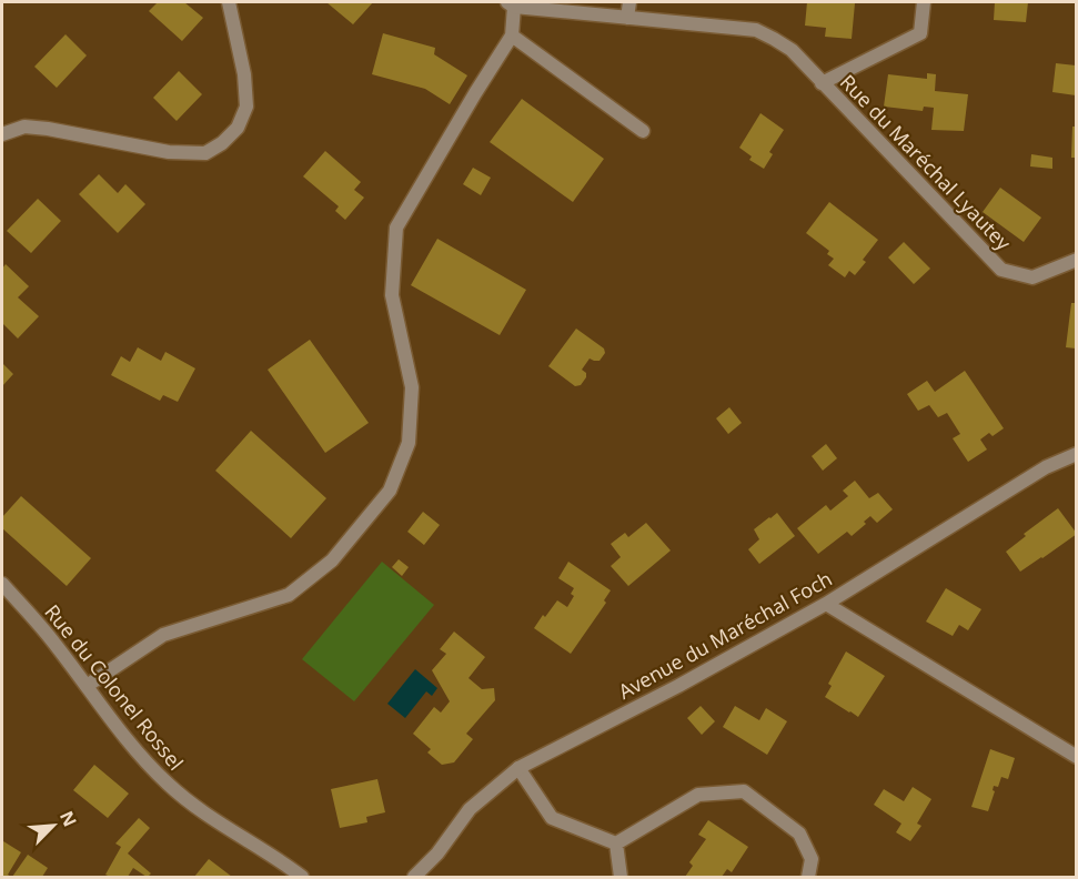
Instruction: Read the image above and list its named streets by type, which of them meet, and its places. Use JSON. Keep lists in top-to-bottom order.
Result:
{
  "streets": {
    "street": ["Rue du Maréchal Lyautey", "Avenue du Maréchal Foch", "Rue du Colonel Rossel"]
  },
  "north": "top right"
}
